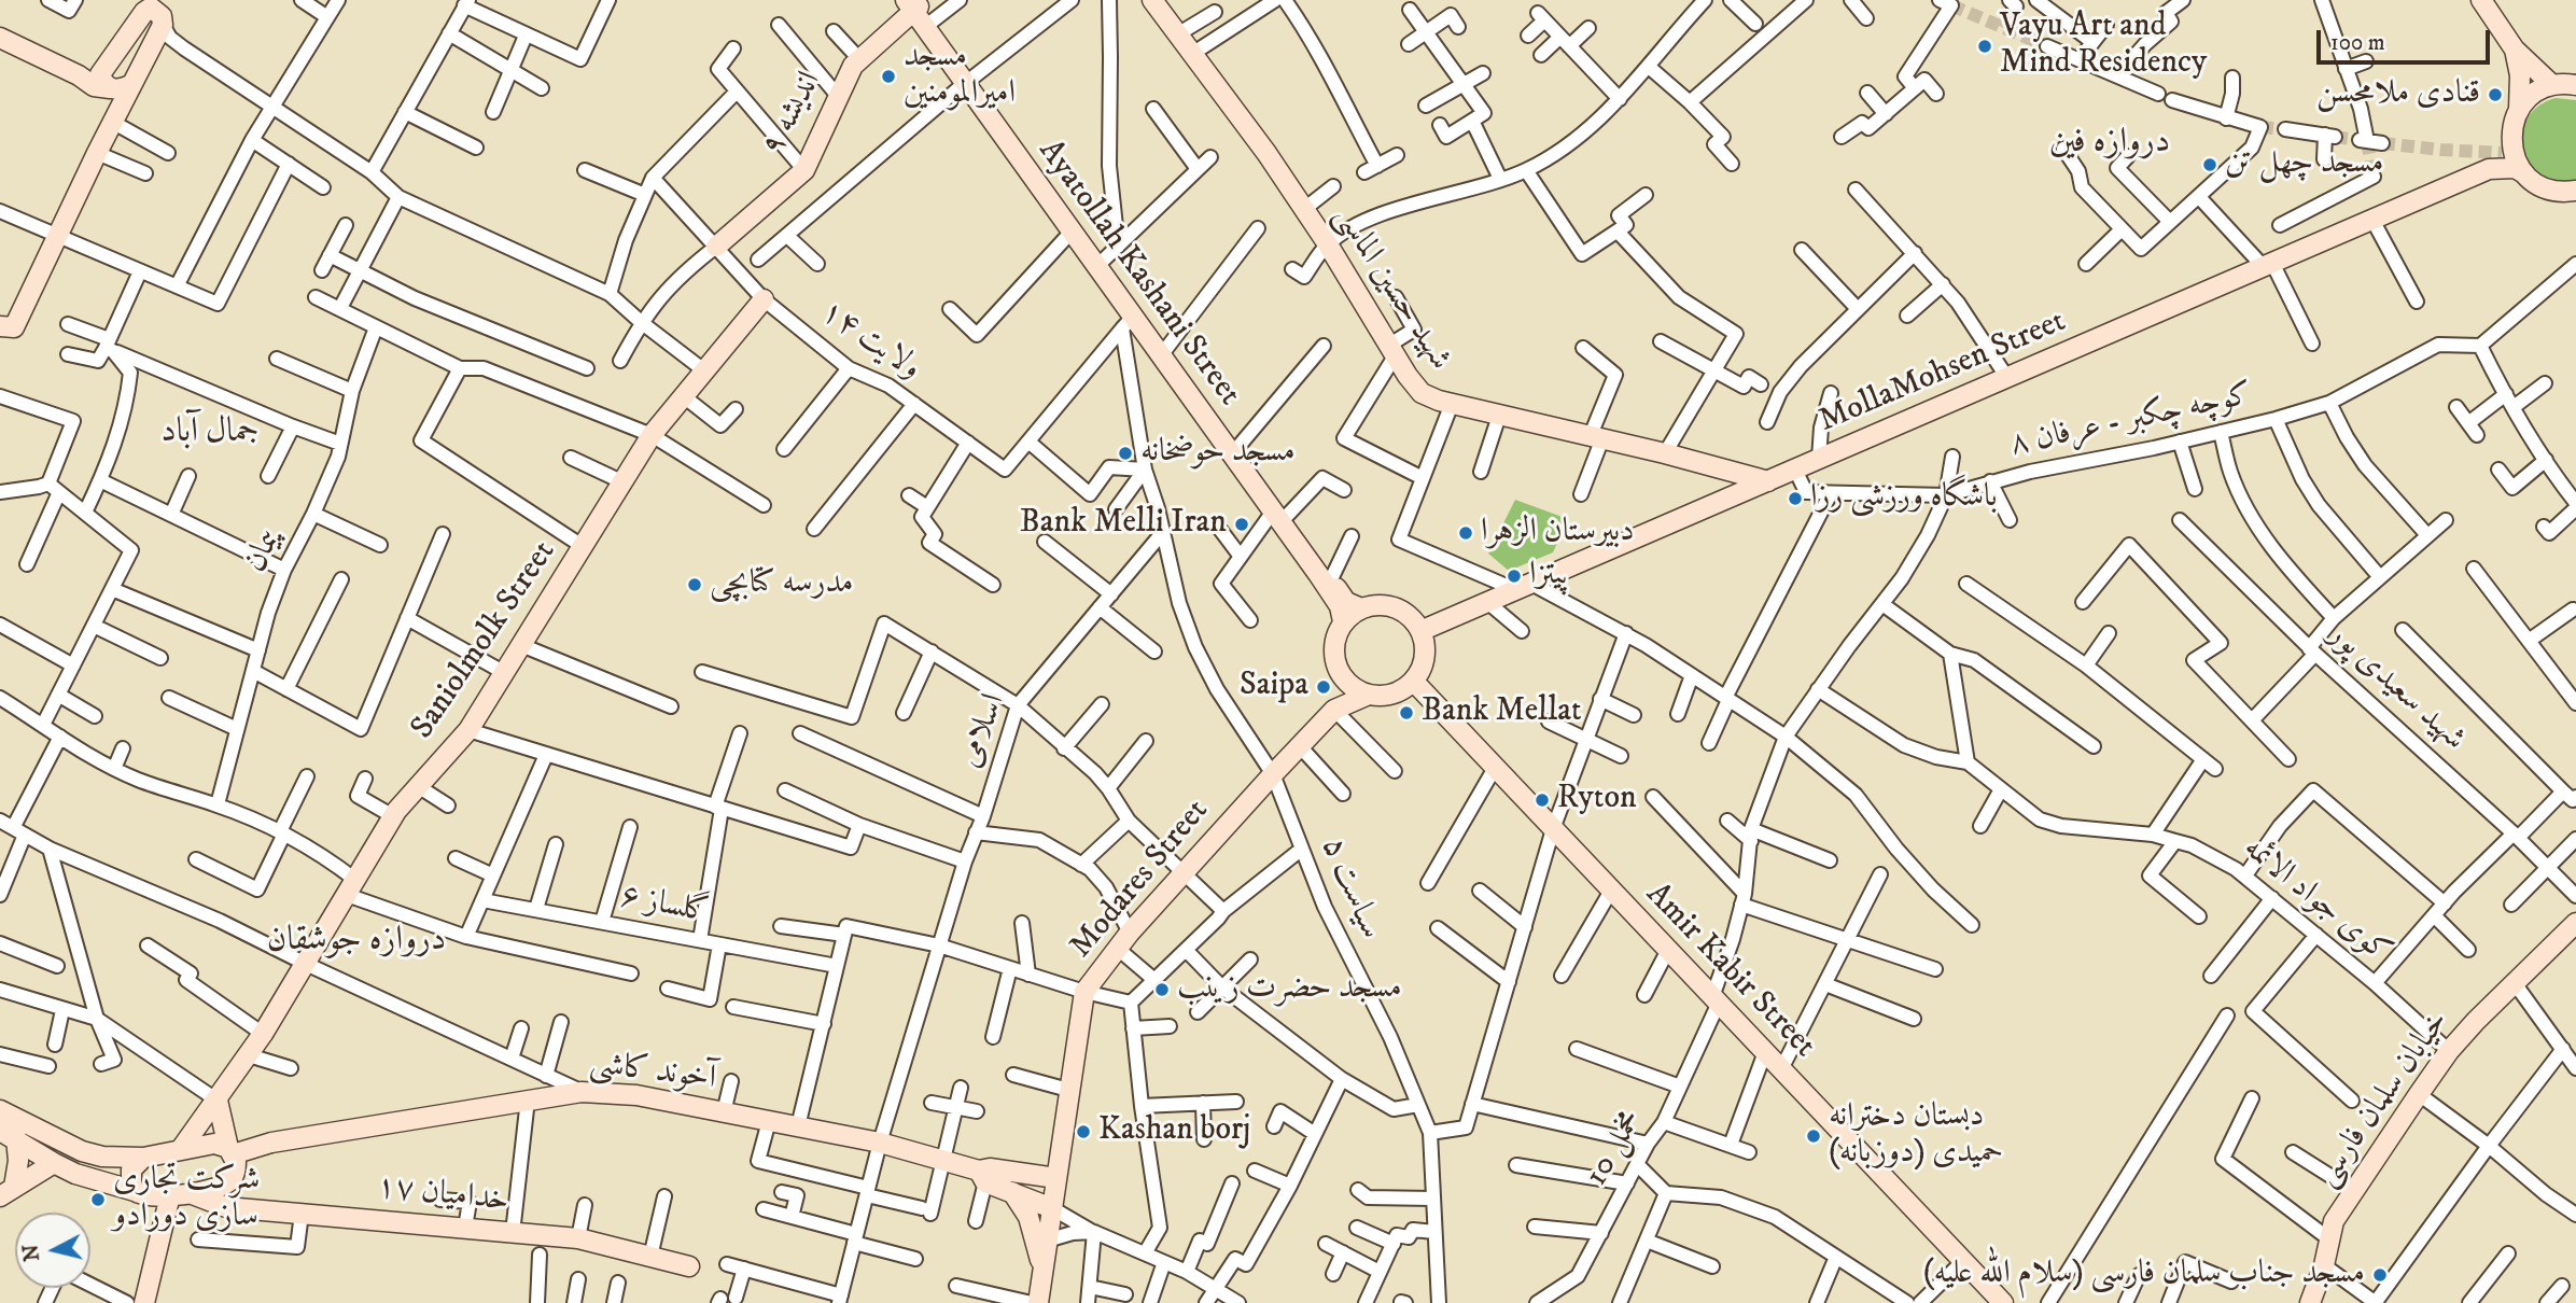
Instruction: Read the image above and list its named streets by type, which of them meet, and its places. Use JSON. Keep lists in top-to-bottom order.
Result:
{
  "streets": {
    "main road": [
      "اندیشه ۹",
      "Ayatollah Kashani Street",
      "شهید حسین الماسی",
      "MollaMohsen Street",
      "Saniolmolk Street",
      "Modares Street",
      "Amir Kabir Street",
      "آخوند کاشی",
      "خیابان سلمان فارسی",
      "خدامیان ۱۷"
    ],
    "street": [
      "ولایت ۱۴",
      "کوچه چکبر - عرفان ۸",
      "پیمان",
      "شهید سعیدی پور",
      "اسلامی",
      "سیاست ۵",
      "کوی جواد الائمه",
      "گلساز ۶",
      "مخمل 10"
    ]
  },
  "crossings": [
    ["اندیشه ۹", "Ayatollah Kashani Street"],
    ["اندیشه ۹", "ولایت ۱۴"],
    ["Ayatollah Kashani Street", "MollaMohsen Street"],
    ["Ayatollah Kashani Street", "سیاست ۵"],
    ["Ayatollah Kashani Street", "Amir Kabir Street"],
    ["شهید حسین الماسی", "MollaMohsen Street"],
    ["ولایت ۱۴", "Saniolmolk Street"],
    ["MollaMohsen Street", "کوچه چکبر - عرفان ۸"],
    ["MollaMohsen Street", "Amir Kabir Street"],
    ["کوچه چکبر - عرفان ۸", "مخمل 10"],
    ["Saniolmolk Street", "آخوند کاشی"],
    ["اسلامی", "سیاست ۵"],
    ["اسلامی", "آخوند کاشی"],
    ["Modares Street", "سیاست ۵"],
    ["Modares Street", "آخوند کاشی"],
    ["کوی جواد الائمه", "خیابان سلمان فارسی"],
    ["Amir Kabir Street", "مخمل 10"]
  ],
  "districts": ["دروازه فین", "جمال آباد", "دروازه جوشقان"],
  "places": [
    "Vayu Art and Mind Residency",
    "مسجد امیرالمومنین",
    "قنادی ملامحسن",
    "مسجد چهل تن",
    "مسجد حوضخانه",
    "باشگاه ورزشی رزا",
    "Bank Melli Iran",
    "دبیرستان الزهرا",
    "پیتزا",
    "مدرسه کتابچی",
    "Saipa",
    "Bank Mellat",
    "Ryton",
    "مسجد حضرت زینب",
    "Kashan borj",
    "دبستان دخترانه حمیدی (دوزبانه)",
    "شرکت تجاری سازی دورادو",
    "مسجد جناب سلمان فارسی (سلام الله علیه)"
  ],
  "scale_bar": "100 m",
  "north": "left"
}
